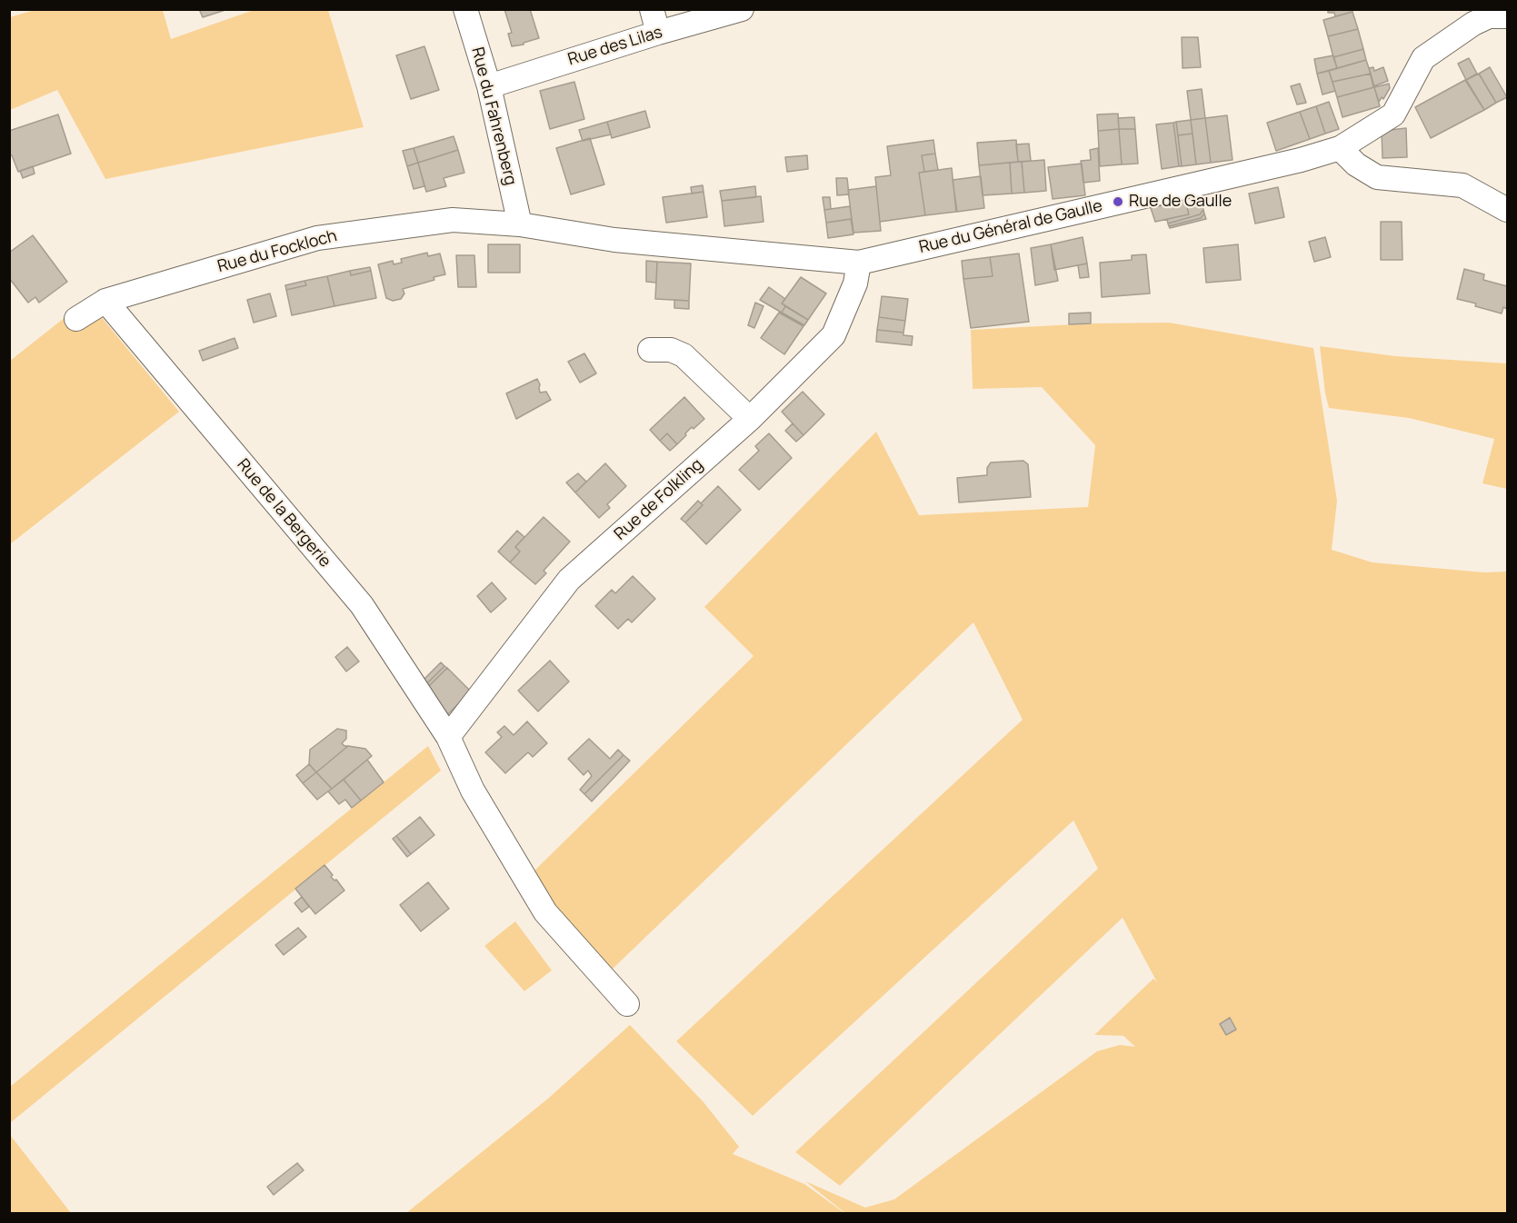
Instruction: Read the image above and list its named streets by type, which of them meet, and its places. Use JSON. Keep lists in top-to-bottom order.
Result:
{
  "streets": {
    "street": [
      "Rue des Lilas",
      "Rue du Fahrenberg",
      "Rue du Général de Gaulle",
      "Rue du Fockloch",
      "Rue de Folkling",
      "Rue de la Bergerie"
    ]
  },
  "crossings": [
    ["Rue des Lilas", "Rue du Fahrenberg"],
    ["Rue du Fahrenberg", "Rue du Général de Gaulle"],
    ["Rue du Fahrenberg", "Rue du Fockloch"],
    ["Rue du Général de Gaulle", "Rue du Fockloch"],
    ["Rue du Général de Gaulle", "Rue de Folkling"],
    ["Rue du Fockloch", "Rue de la Bergerie"],
    ["Rue de Folkling", "Rue de la Bergerie"]
  ],
  "places": ["Rue de Gaulle"]
}
